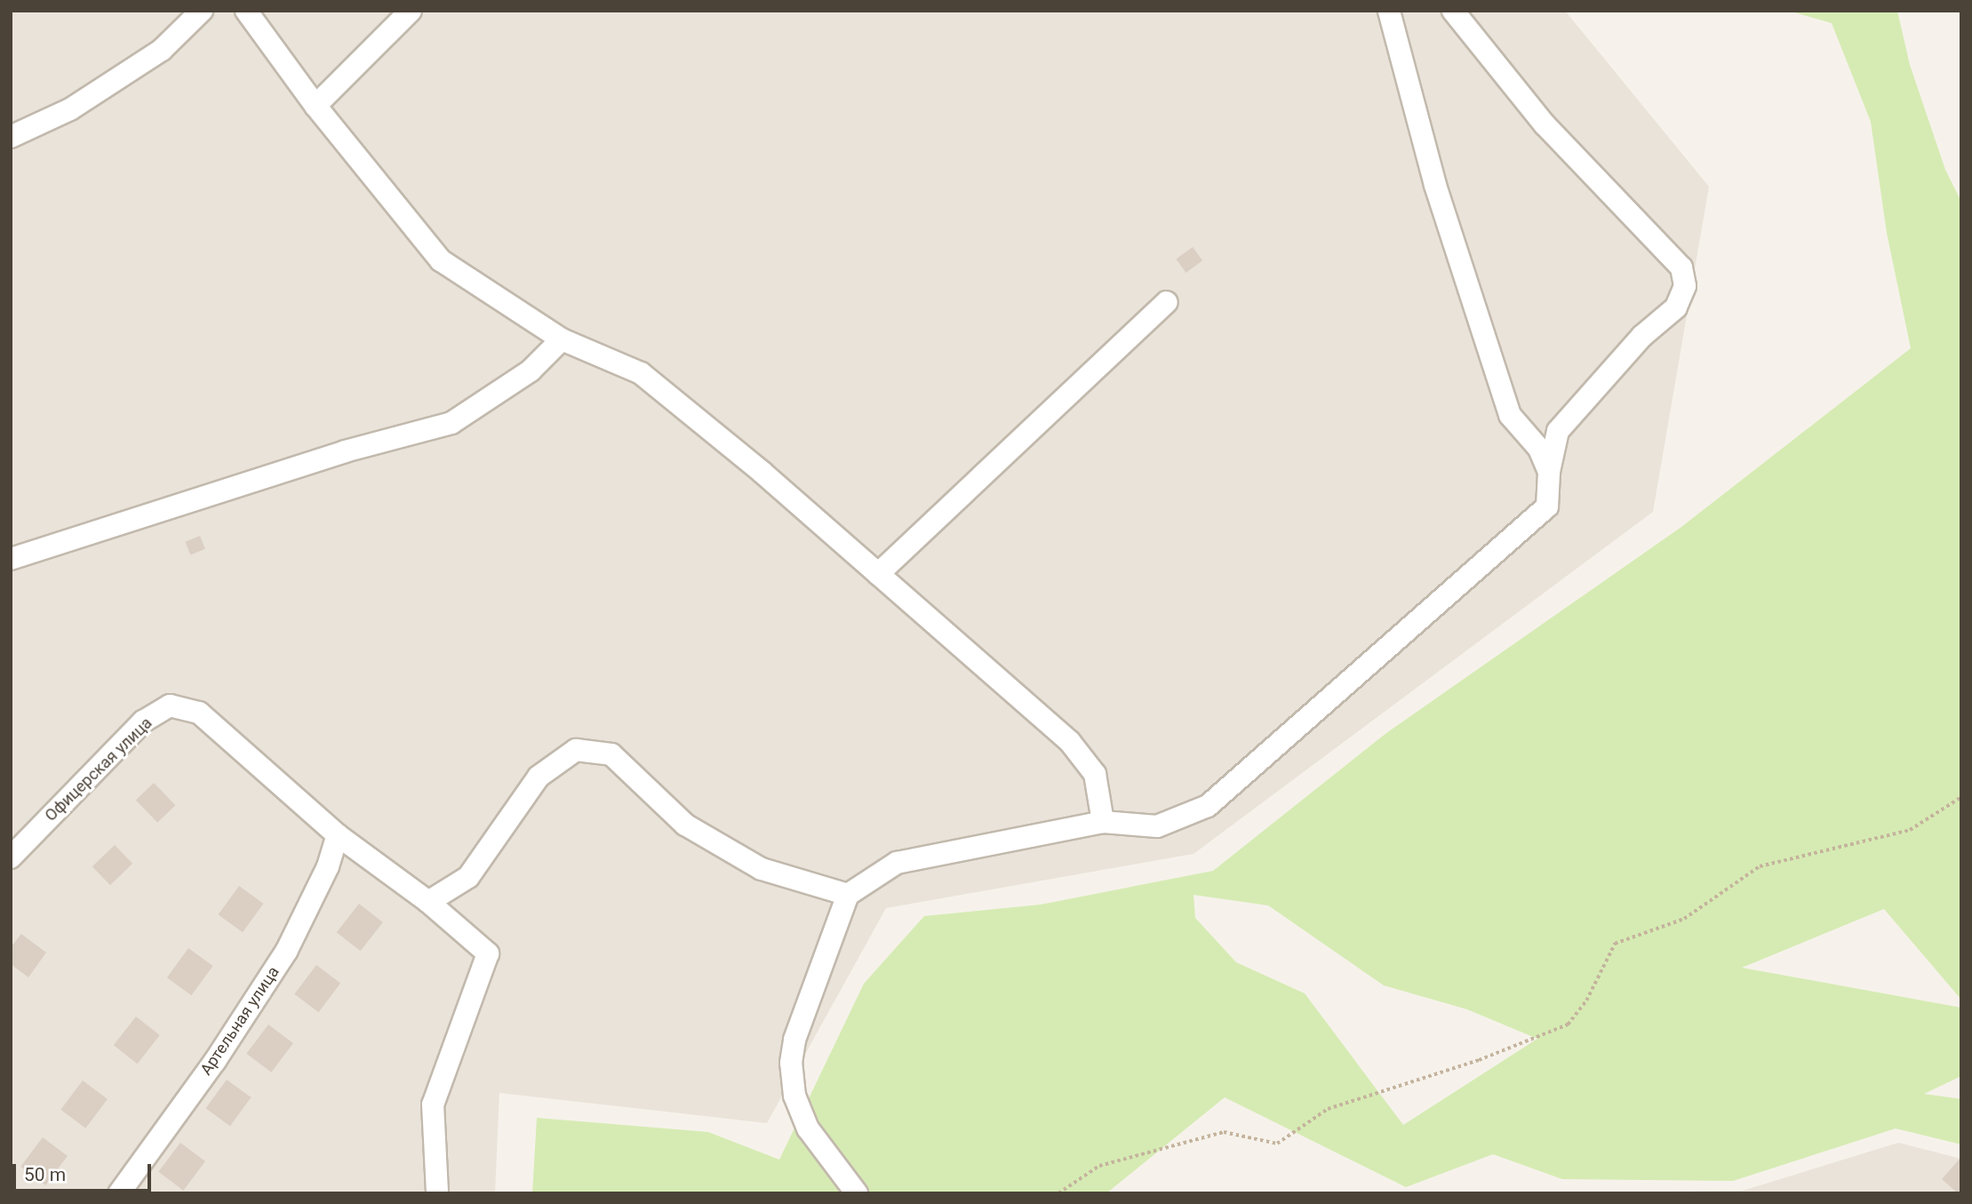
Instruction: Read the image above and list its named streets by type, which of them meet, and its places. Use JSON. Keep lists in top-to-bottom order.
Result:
{
  "streets": {
    "street": ["Офицерская улица", "Артельная улица"]
  },
  "crossings": [
    ["Офицерская улица", "Артельная улица"]
  ],
  "scale_bar": "50 m"
}
